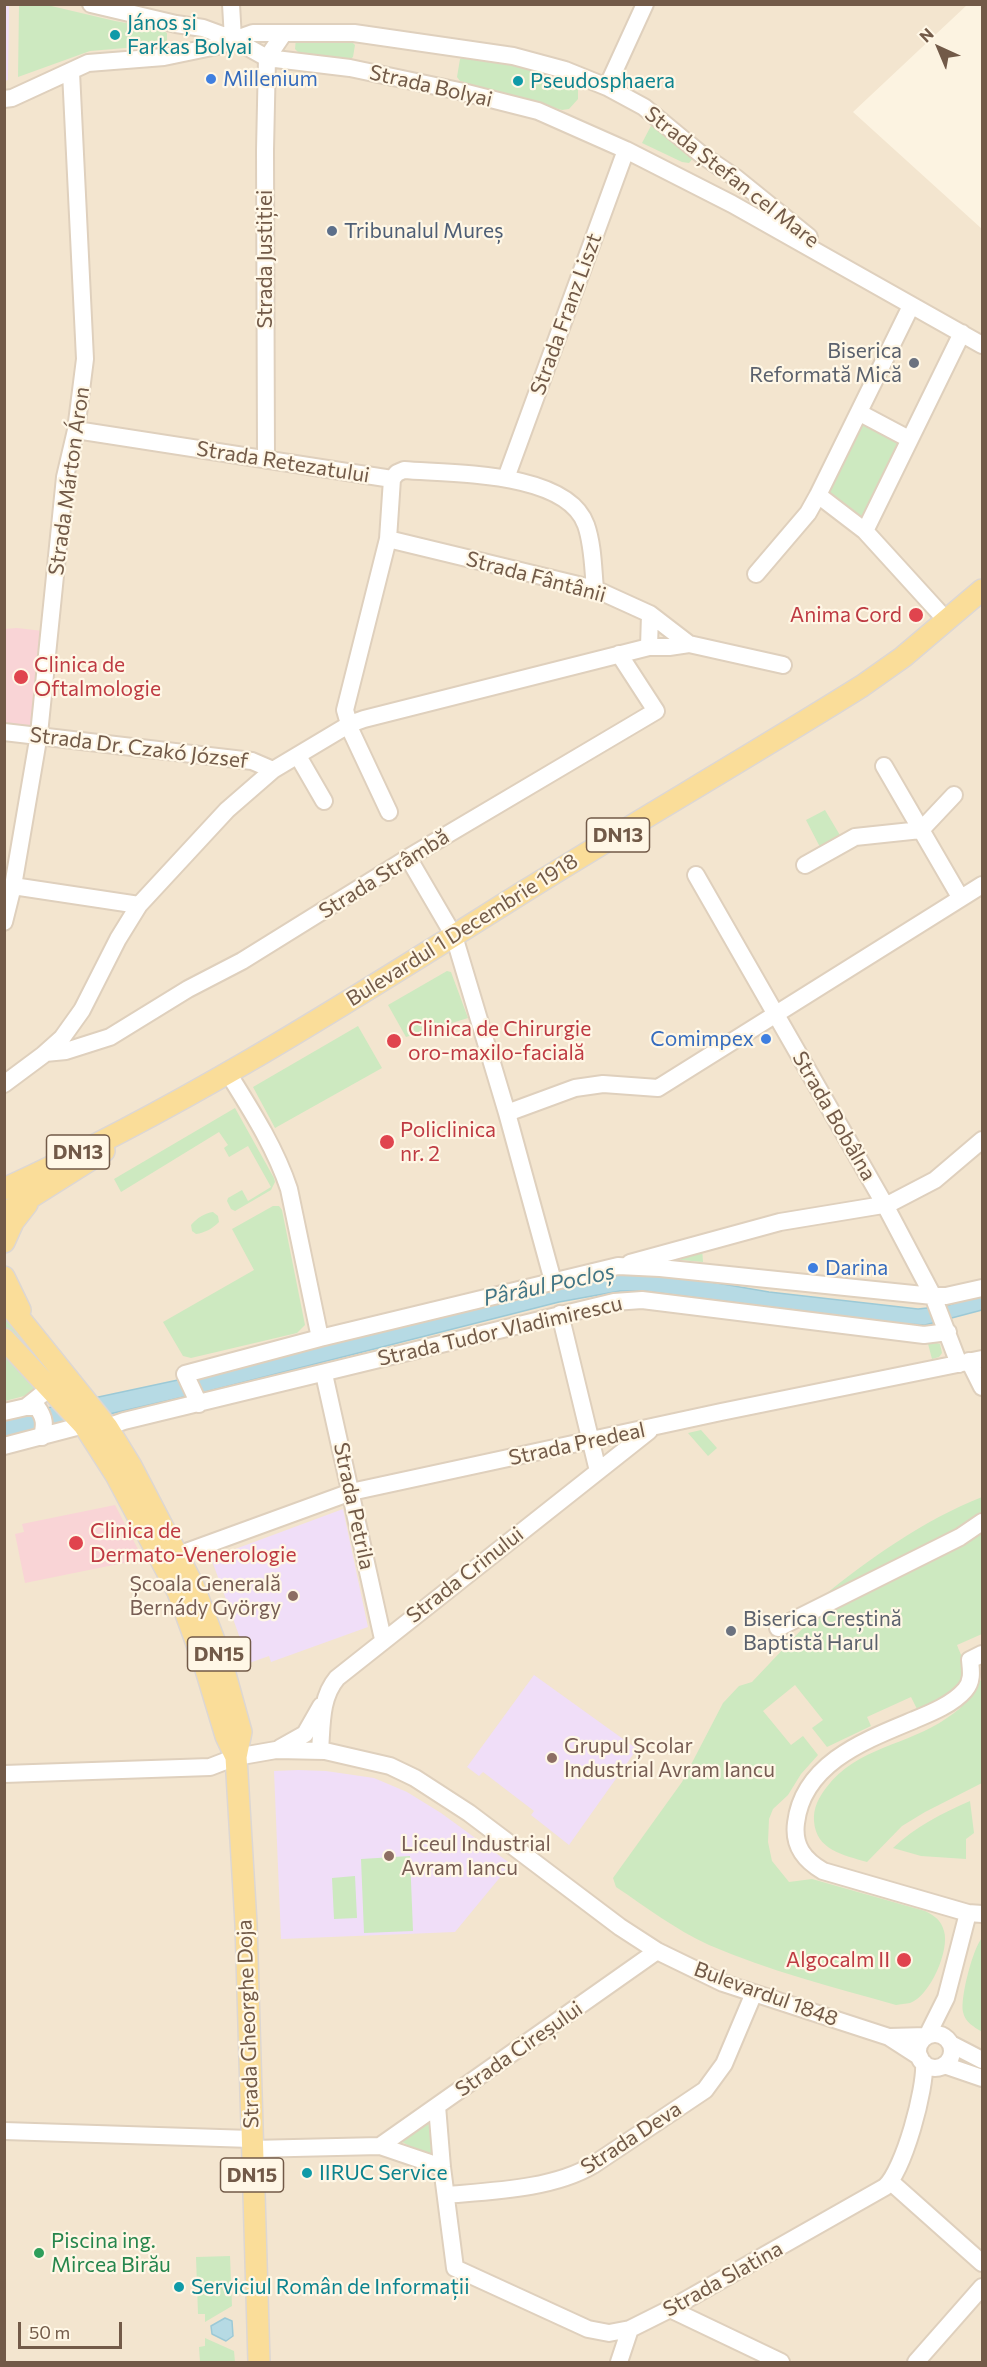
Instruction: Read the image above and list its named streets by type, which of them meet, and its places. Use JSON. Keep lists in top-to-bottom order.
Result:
{
  "streets": {
    "main road": [
      "DN13",
      "Bulevardul 1 Decembrie 1918",
      "DN15",
      "Strada Gheorghe Doja"
    ],
    "street": [
      "Strada Bolyai",
      "Strada Ștefan cel Mare",
      "Strada Justiției",
      "Strada Franz Liszt",
      "Strada Retezatului",
      "Strada Márton Áron",
      "Strada Fântânii",
      "Strada Dr. Czakó József",
      "Strada Strâmbă",
      "Strada Bobâlna",
      "Strada Tudor Vladimirescu",
      "Strada Predeal",
      "Strada Petrila",
      "Strada Crinului",
      "Bulevardul 1848",
      "Strada Cireșului",
      "Strada Deva",
      "Strada Slatina"
    ]
  },
  "crossings": [
    ["Strada Bolyai", "Strada Ștefan cel Mare"],
    ["Strada Bolyai", "Strada Justiției"],
    ["Strada Bolyai", "Strada Franz Liszt"],
    ["Strada Bolyai", "Strada Márton Áron"],
    ["Strada Ștefan cel Mare", "Strada Franz Liszt"],
    ["Strada Justiției", "Strada Retezatului"],
    ["Strada Franz Liszt", "Strada Retezatului"],
    ["Strada Retezatului", "Strada Márton Áron"],
    ["Strada Retezatului", "Strada Fântânii"],
    ["Strada Márton Áron", "Strada Dr. Czakó József"],
    ["Strada Fântânii", "Strada Strâmbă"],
    ["Strada Dr. Czakó József", "Strada Strâmbă"],
    ["Strada Bobâlna", "Strada Tudor Vladimirescu"],
    ["Strada Bobâlna", "Strada Predeal"],
    ["Strada Tudor Vladimirescu", "Strada Petrila"],
    ["Strada Tudor Vladimirescu", "Strada Gheorghe Doja"],
    ["Strada Predeal", "Strada Petrila"],
    ["Strada Predeal", "Strada Crinului"],
    ["Strada Predeal", "Strada Gheorghe Doja"],
    ["Strada Petrila", "Strada Crinului"],
    ["Strada Crinului", "Bulevardul 1848"],
    ["Bulevardul 1848", "Strada Gheorghe Doja"],
    ["Bulevardul 1848", "Strada Cireșului"],
    ["Bulevardul 1848", "Strada Deva"],
    ["Strada Deva", "Strada Slatina"]
  ],
  "water": ["Pârâul Pocloș"],
  "places": [
    "János și Farkas Bolyai",
    "Millenium",
    "Pseudosphaera",
    "Tribunalul Mureș",
    "Biserica Reformată Mică",
    "Anima Cord",
    "Clinica de Oftalmologie",
    "Comimpex",
    "Clinica de Chirurgie oro-maxilo-facială",
    "Policlinica nr. 2",
    "Darina",
    "Clinica de Dermato-Venerologie",
    "Școala Generală Bernády György",
    "Biserica Creștină Baptistă Harul",
    "Grupul Școlar Industrial Avram Iancu",
    "Liceul Industrial Avram Iancu",
    "Algocalm II",
    "IIRUC Service",
    "Piscina ing. Mircea Birău",
    "Serviciul Român de Informații"
  ],
  "scale_bar": "50 m",
  "north": "top left"
}
